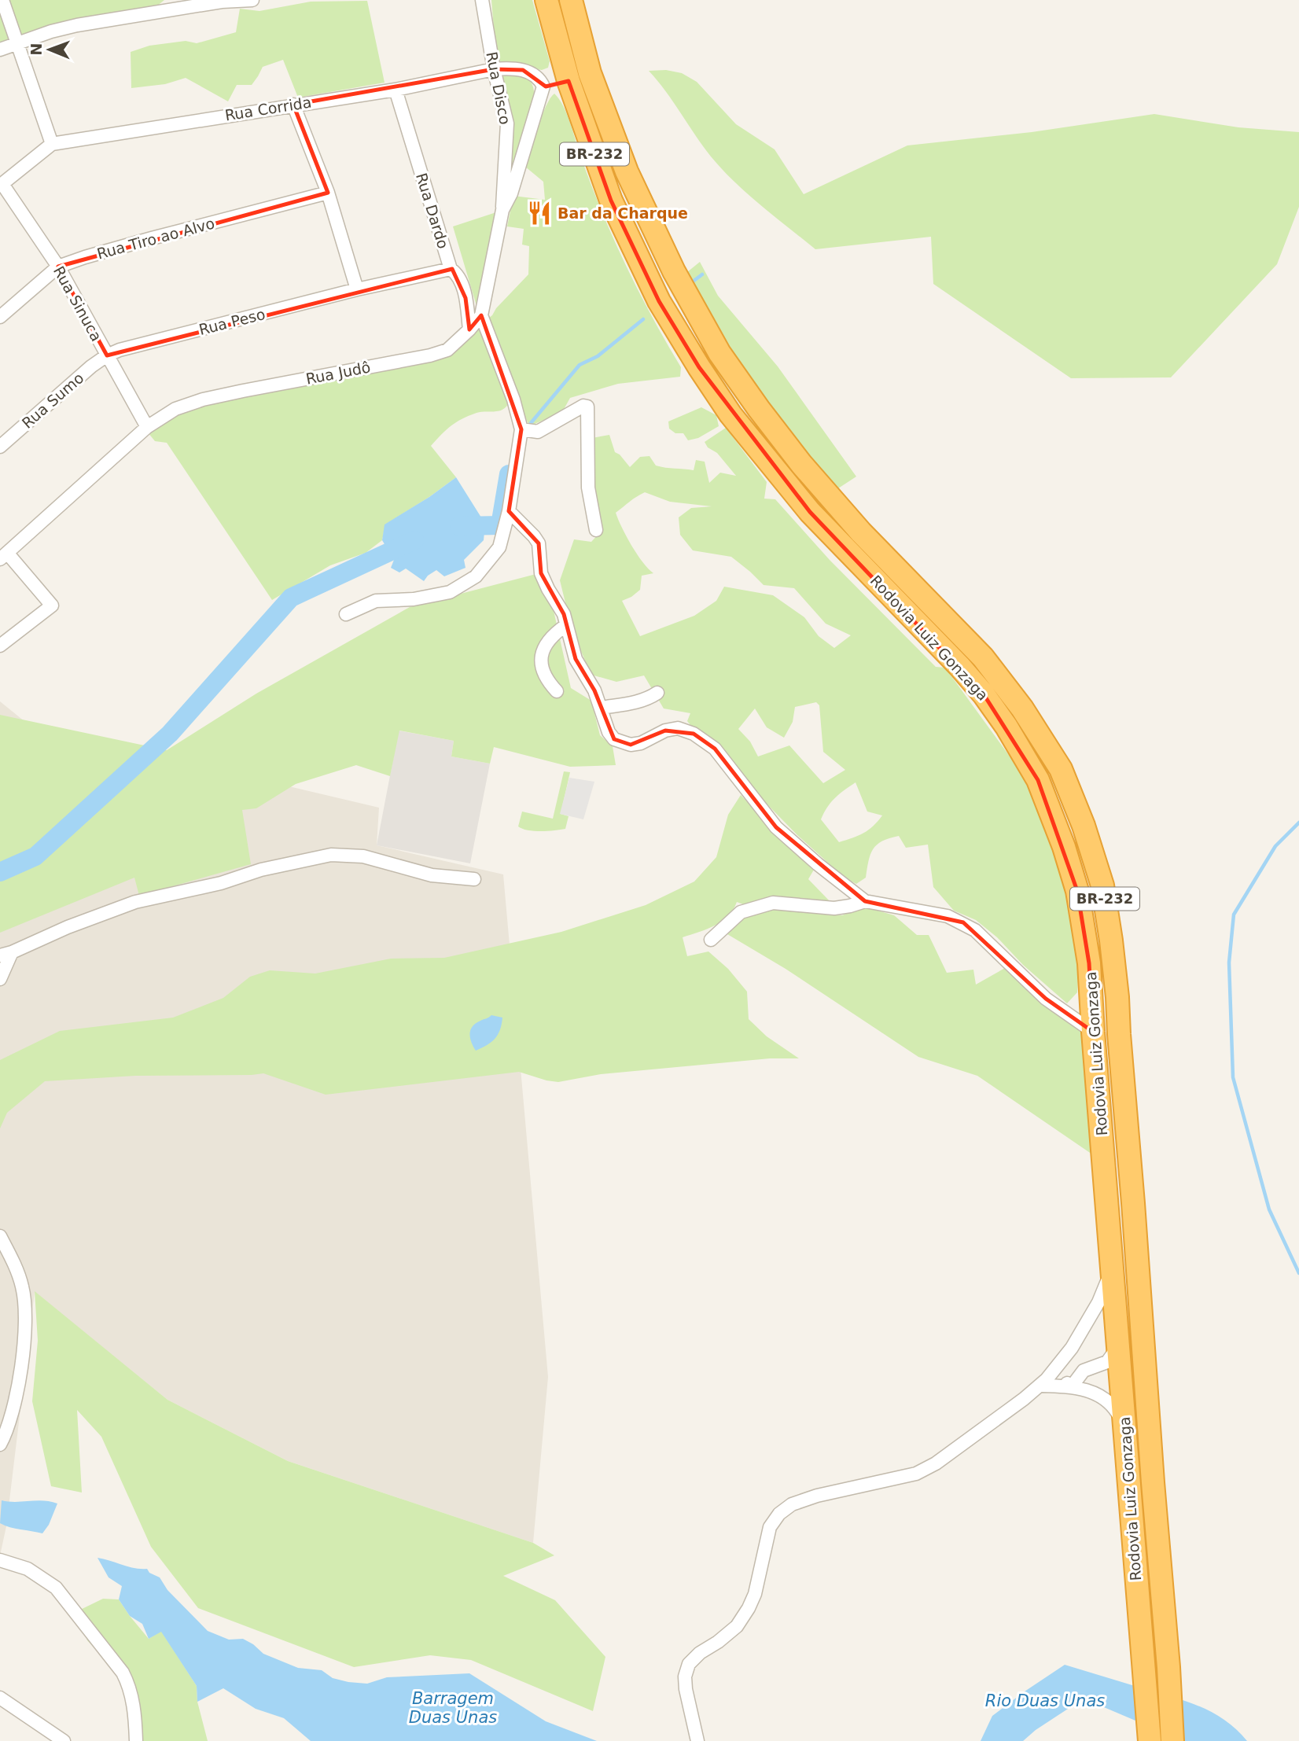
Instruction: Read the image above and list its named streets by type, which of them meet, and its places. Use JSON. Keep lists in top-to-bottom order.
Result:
{
  "streets": {
    "highway": ["BR-232", "Rodovia Luiz Gonzaga"],
    "street": [
      "Rua Disco",
      "Rua Corrida",
      "Rua Dardo",
      "Rua Tiro ao Alvo",
      "Rua Sinuca",
      "Rua Peso",
      "Rua Judô",
      "Rua Sumo"
    ]
  },
  "crossings": [
    ["Rua Disco", "Rua Corrida"],
    ["Rua Disco", "Rua Judô"],
    ["Rua Corrida", "Rua Dardo"],
    ["Rua Corrida", "Rua Sinuca"],
    ["Rua Corrida", "Rua Judô"],
    ["Rua Corrida", "Rodovia Luiz Gonzaga"],
    ["Rua Dardo", "Rua Peso"],
    ["Rua Dardo", "Rua Judô"],
    ["Rua Tiro ao Alvo", "Rua Sinuca"],
    ["Rua Sinuca", "Rua Peso"],
    ["Rua Sinuca", "Rua Judô"],
    ["Rua Sinuca", "Rua Sumo"],
    ["Rua Peso", "Rua Sumo"],
    ["Rua Judô", "Rodovia Luiz Gonzaga"]
  ],
  "water": ["Barragem Duas Unas", "Rio Duas Unas"],
  "places": {
    "restaurant": ["Bar da Charque"]
  },
  "north": "left"
}
